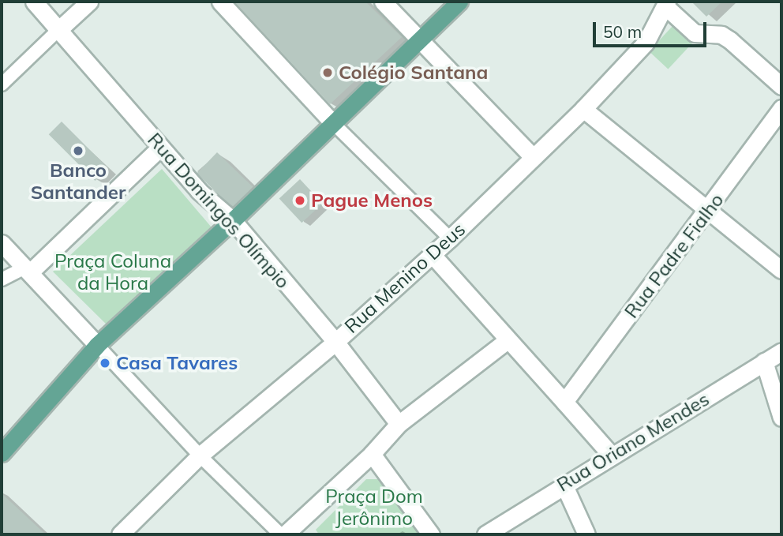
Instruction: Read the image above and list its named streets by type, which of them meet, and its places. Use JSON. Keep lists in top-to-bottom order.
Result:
{
  "streets": {
    "street": [
      "Rua Domingos Olímpio",
      "Rua Padre Fialho",
      "Rua Menino Deus",
      "Rua Oriano Mendes"
    ]
  },
  "crossings": [
    ["Rua Domingos Olímpio", "Rua Menino Deus"]
  ],
  "parks": ["Praça Coluna da Hora", "Praça Dom Jerônimo"],
  "places": [
    "Colégio Santana",
    "Banco Santander",
    "Pague Menos",
    "Casa Tavares"
  ],
  "scale_bar": "50 m"
}
